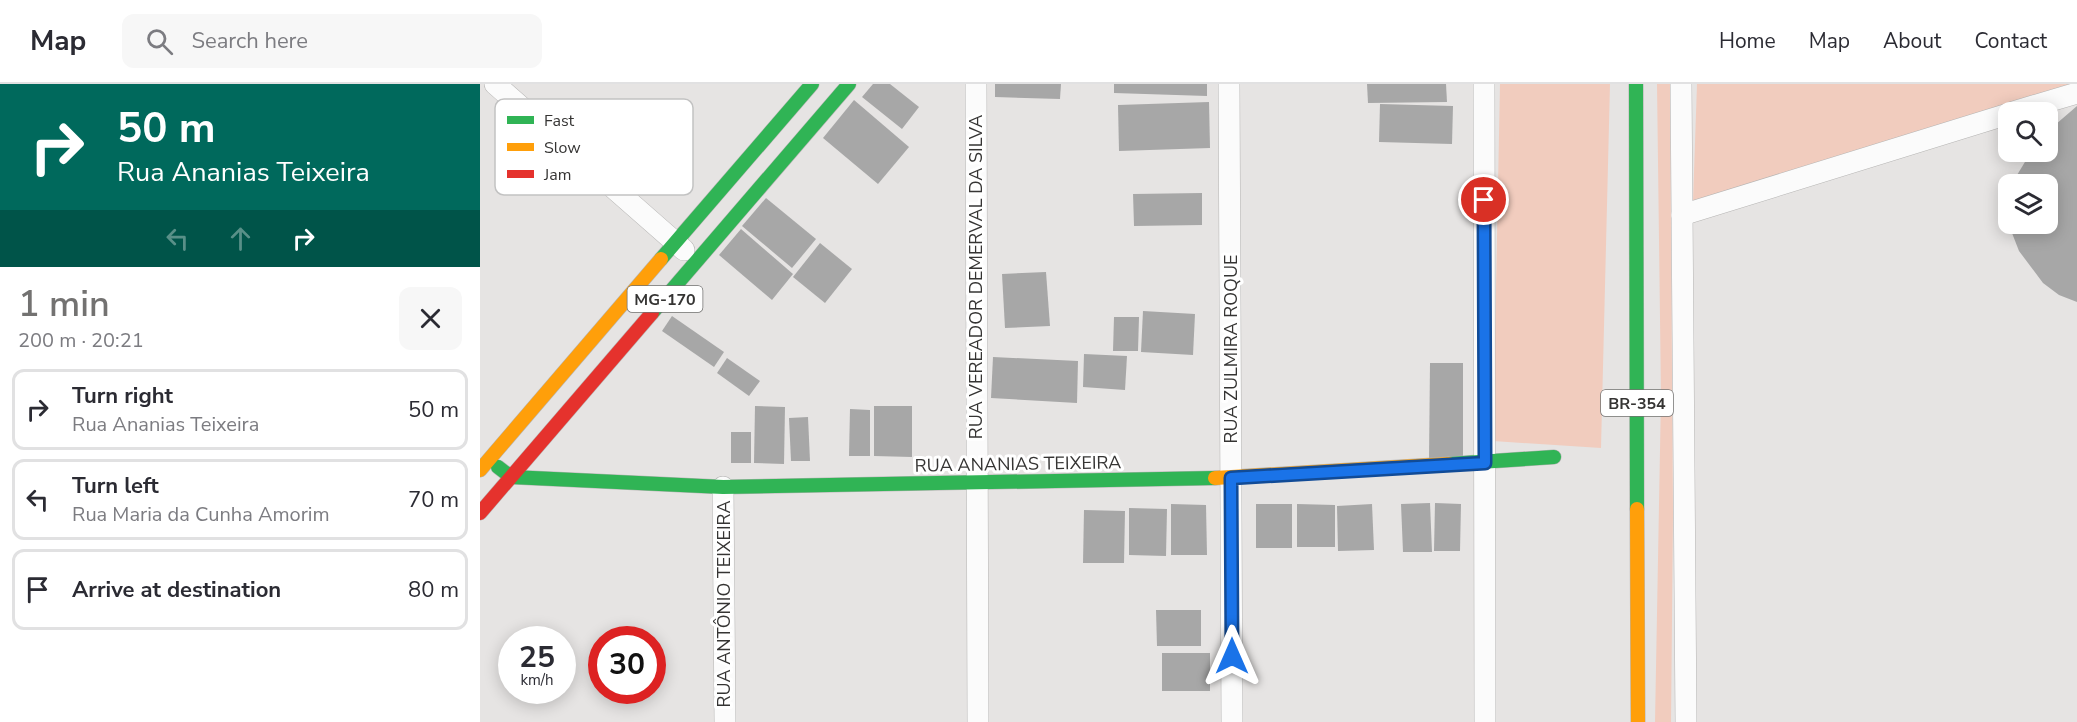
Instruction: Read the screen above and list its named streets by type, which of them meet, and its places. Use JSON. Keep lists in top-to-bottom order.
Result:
{
  "streets": {
    "main road": ["MG-170", "BR-354", "RUA ANANIAS TEIXEIRA"],
    "street": ["RUA VEREADOR DEMERVAL DA SILVA", "RUA ZULMIRA ROQUE", "RUA ANTÔNIO TEIXEIRA"]
  },
  "crossings": [
    ["RUA VEREADOR DEMERVAL DA SILVA", "RUA ANANIAS TEIXEIRA"],
    ["MG-170", "RUA ANANIAS TEIXEIRA"],
    ["RUA ZULMIRA ROQUE", "RUA ANANIAS TEIXEIRA"],
    ["RUA ANANIAS TEIXEIRA", "RUA ANTÔNIO TEIXEIRA"]
  ],
  "legend": ["Fast", "Slow", "Jam"],
  "page": {
    "header": "Map",
    "search": "Search here",
    "nav": [
      "Home",
      "Map",
      "About",
      "Contact"
    ],
    "turn": ["50 m", "Rua Ananias Teixeira"],
    "heading": ["1 min", "200 m · 20:21"],
    "list": [
      {
        "name": "Turn right",
        "note": "Rua Ananias Teixeira",
        "value": "50 m"
      },
      {
        "name": "Turn left",
        "note": "Rua Maria da Cunha Amorim",
        "value": "70 m"
      },
      {
        "name": "Arrive at destination",
        "value": "80 m"
      }
    ],
    "speed": "25 km/h",
    "limit": "30"
  }
}
